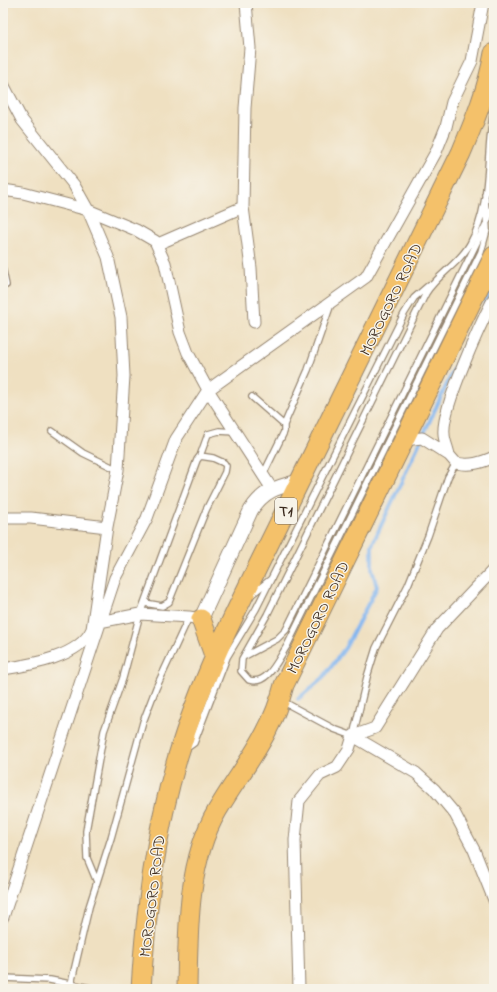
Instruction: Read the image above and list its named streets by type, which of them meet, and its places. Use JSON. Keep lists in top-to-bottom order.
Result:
{
  "streets": {
    "highway": ["MOROGORO ROAD", "T1"]
  }
}
